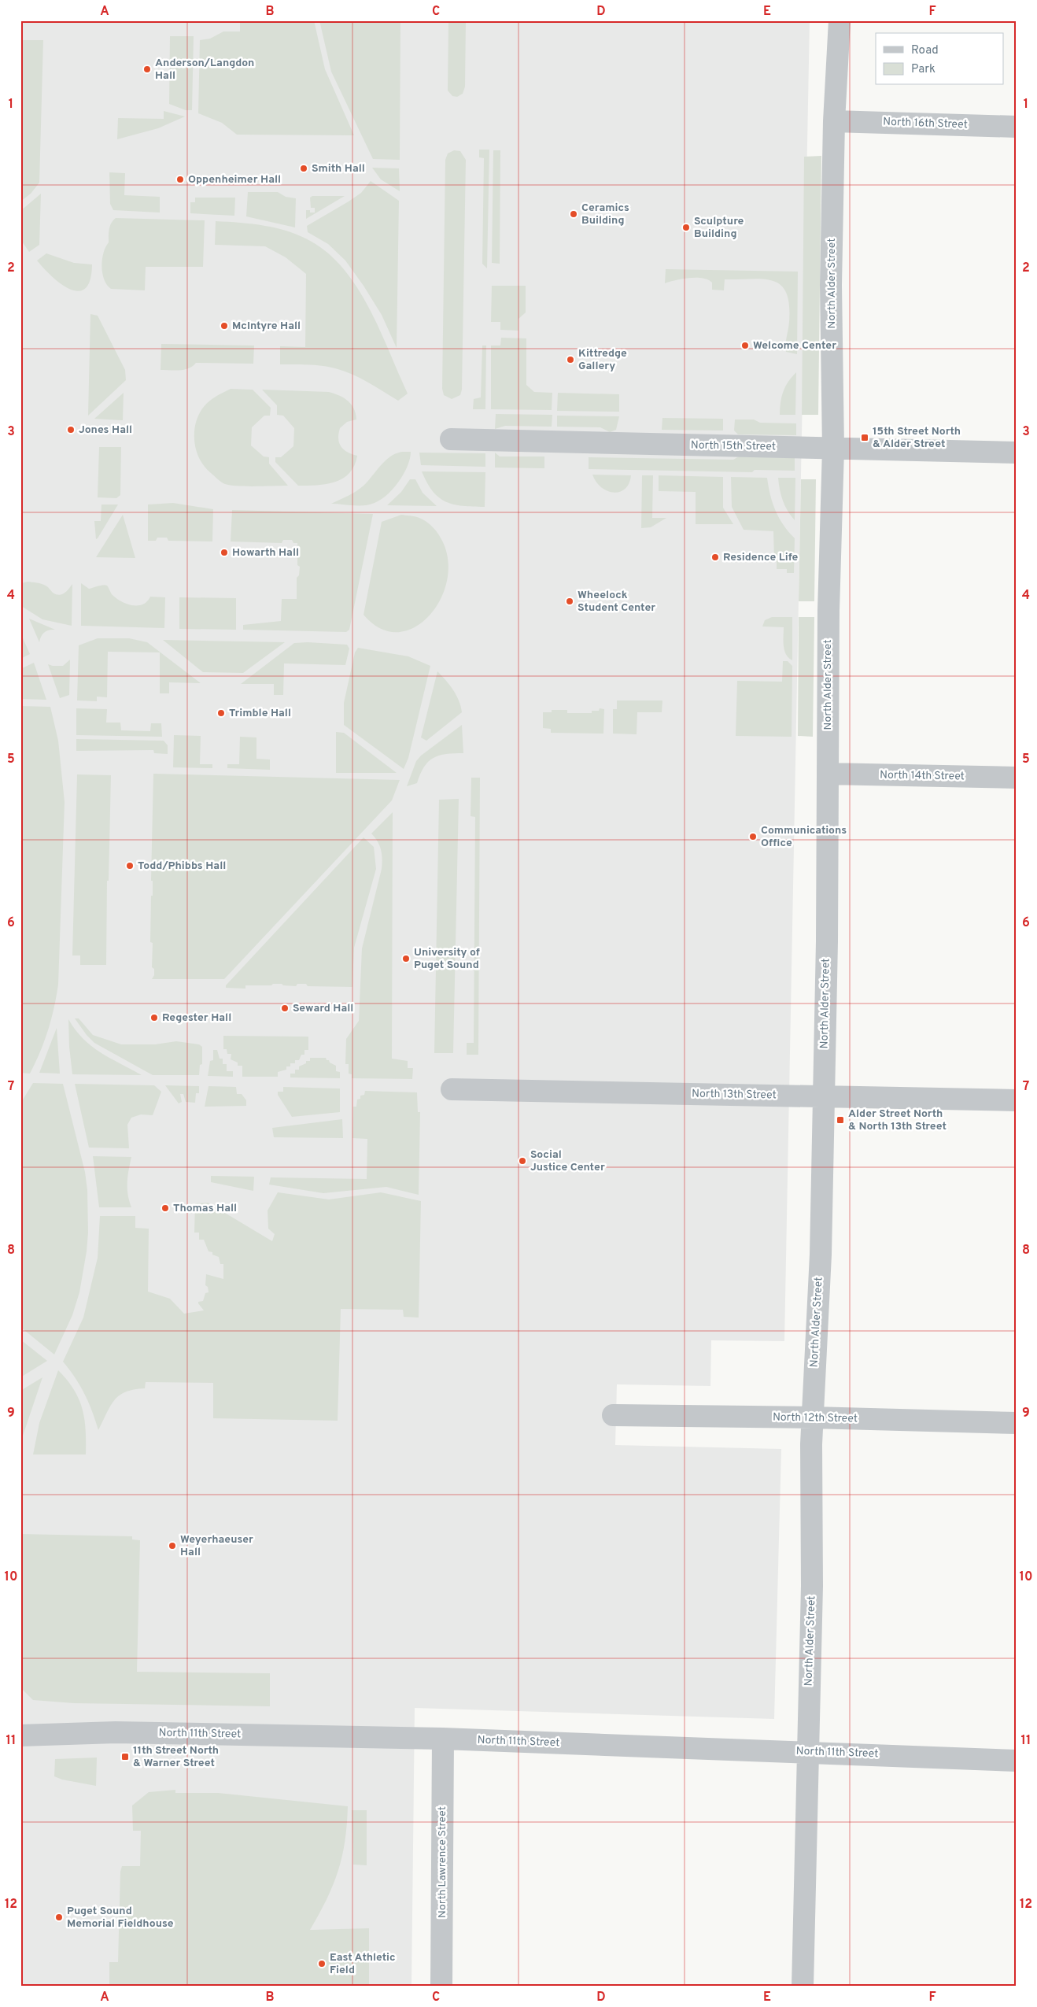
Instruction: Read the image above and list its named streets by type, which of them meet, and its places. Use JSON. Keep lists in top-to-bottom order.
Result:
{
  "streets": {
    "street": [
      "North 16th Street",
      "North Alder Street",
      "North 15th Street",
      "North 14th Street",
      "North 13th Street",
      "North 12th Street",
      "North 11th Street",
      "North Lawrence Street"
    ]
  },
  "crossings": [
    ["North 16th Street", "North Alder Street"],
    ["North Alder Street", "North 15th Street"],
    ["North Alder Street", "North 14th Street"],
    ["North Alder Street", "North 13th Street"],
    ["North Alder Street", "North 12th Street"],
    ["North Alder Street", "North 11th Street"],
    ["North 11th Street", "North Lawrence Street"]
  ],
  "places": {
    "other": [
      "Anderson/Langdon Hall",
      "Smith Hall",
      "Oppenheimer Hall",
      "Ceramics Building",
      "Sculpture Building",
      "McIntyre Hall",
      "Welcome Center",
      "Kittredge Gallery",
      "Jones Hall",
      "Howarth Hall",
      "Residence Life",
      "Wheelock Student Center",
      "Trimble Hall",
      "Communications Office",
      "Todd/Phibbs Hall",
      "University of Puget Sound",
      "Seward Hall",
      "Regester Hall",
      "Social Justice Center",
      "Thomas Hall",
      "Weyerhaeuser Hall",
      "Puget Sound Memorial Fieldhouse",
      "East Athletic Field"
    ],
    "transit": ["15th Street North & Alder Street", "Alder Street North & North 13th Street", "11th Street North & Warner Street"]
  },
  "legend": ["Road", "Park"],
  "grid": {
    "columns": [
      "A",
      "B",
      "C",
      "D",
      "E",
      "F"
    ],
    "rows": [
      "1",
      "2",
      "3",
      "4",
      "5",
      "6",
      "7",
      "8",
      "9",
      "10",
      "11",
      "12"
    ]
  }
}
